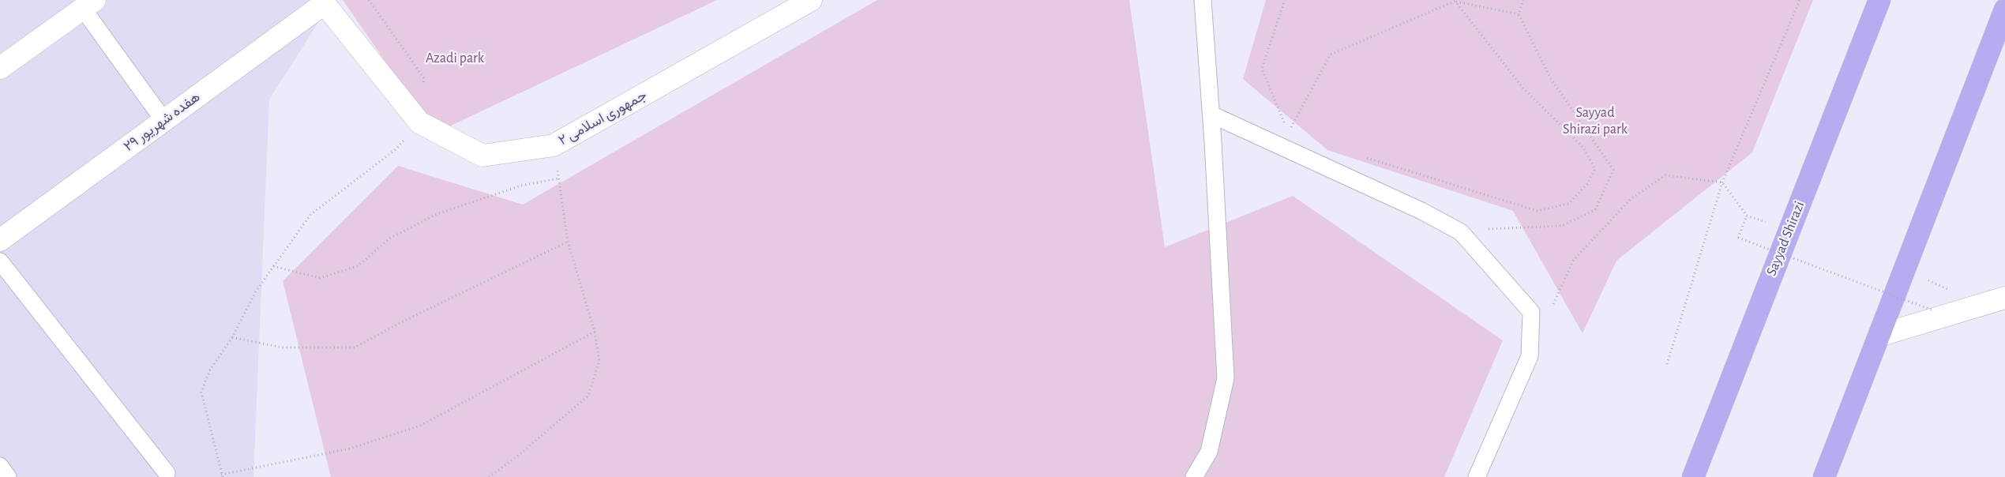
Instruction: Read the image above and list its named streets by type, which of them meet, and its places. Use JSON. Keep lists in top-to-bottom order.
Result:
{
  "streets": {
    "main road": ["Sayyad Shirazi"],
    "street": ["جمهوری اسلامی ۲", "هفده شهریور ۲۹"]
  },
  "crossings": [
    ["جمهوری اسلامی ۲", "هفده شهریور ۲۹"]
  ],
  "parks": ["Azadi park", "Sayyad Shirazi park"]
}
